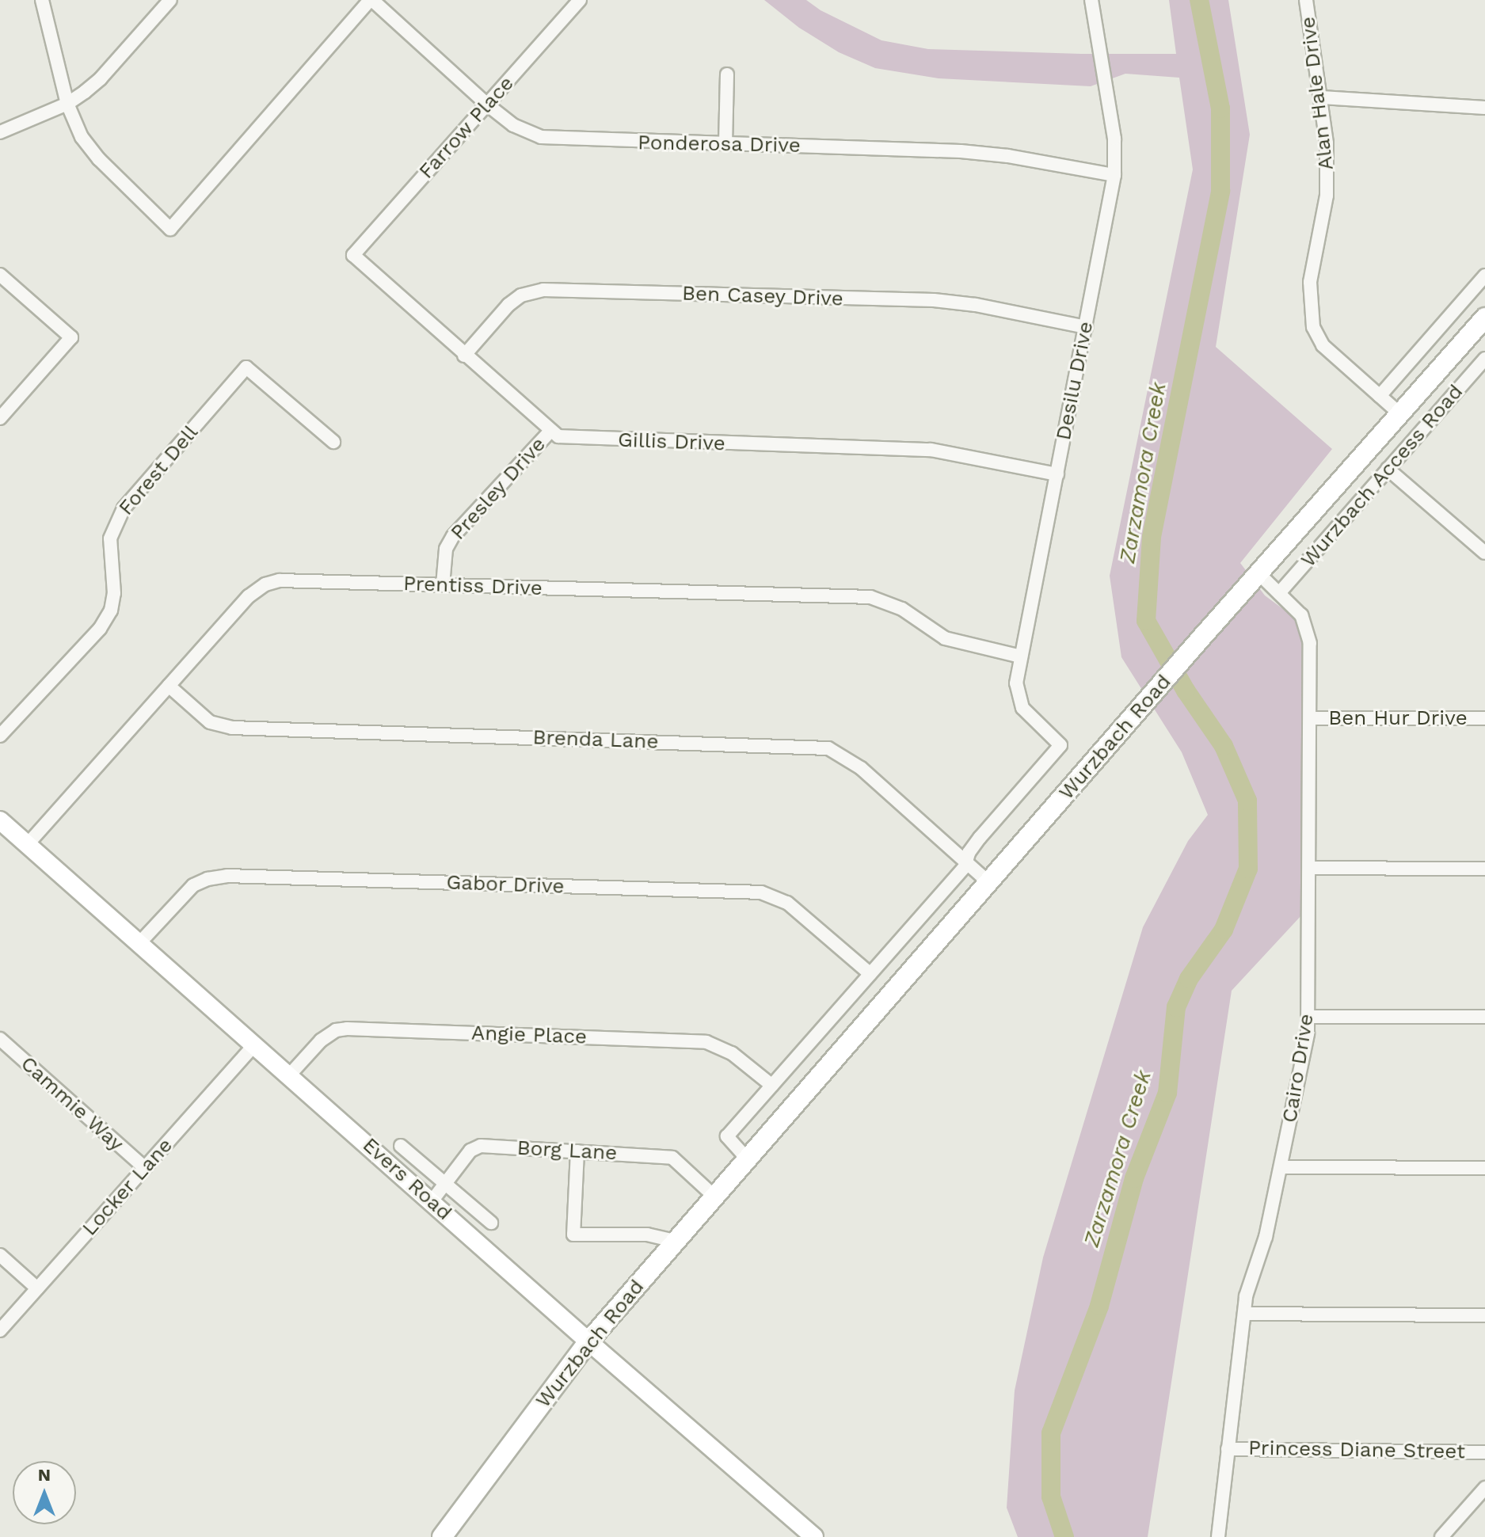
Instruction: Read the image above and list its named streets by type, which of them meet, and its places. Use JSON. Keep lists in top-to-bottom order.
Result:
{
  "streets": {
    "main road": ["Wurzbach Road", "Evers Road"],
    "street": [
      "Alan Hale Drive",
      "Farrow Place",
      "Ponderosa Drive",
      "Ben Casey Drive",
      "Desilu Drive",
      "Gillis Drive",
      "Forest Dell",
      "Wurzbach Access Road",
      "Presley Drive",
      "Prentiss Drive",
      "Ben Hur Drive",
      "Brenda Lane",
      "Gabor Drive",
      "Angie Place",
      "Cairo Drive",
      "Cammie Way",
      "Borg Lane",
      "Locker Lane",
      "Princess Diane Street"
    ]
  },
  "crossings": [
    ["Alan Hale Drive", "Wurzbach Road"],
    ["Farrow Place", "Ponderosa Drive"],
    ["Farrow Place", "Gillis Drive"],
    ["Ponderosa Drive", "Desilu Drive"],
    ["Ben Casey Drive", "Desilu Drive"],
    ["Ben Casey Drive", "Gillis Drive"],
    ["Desilu Drive", "Gillis Drive"],
    ["Desilu Drive", "Prentiss Drive"],
    ["Desilu Drive", "Wurzbach Road"],
    ["Gillis Drive", "Presley Drive"],
    ["Wurzbach Access Road", "Cairo Drive"],
    ["Presley Drive", "Prentiss Drive"],
    ["Prentiss Drive", "Brenda Lane"],
    ["Prentiss Drive", "Evers Road"],
    ["Ben Hur Drive", "Cairo Drive"],
    ["Wurzbach Road", "Brenda Lane"],
    ["Wurzbach Road", "Gabor Drive"],
    ["Wurzbach Road", "Angie Place"],
    ["Wurzbach Road", "Cairo Drive"],
    ["Wurzbach Road", "Borg Lane"],
    ["Wurzbach Road", "Evers Road"],
    ["Gabor Drive", "Evers Road"],
    ["Angie Place", "Evers Road"],
    ["Cairo Drive", "Princess Diane Street"],
    ["Cammie Way", "Locker Lane"],
    ["Borg Lane", "Evers Road"],
    ["Evers Road", "Locker Lane"]
  ],
  "water": ["Zarzamora Creek"],
  "north": "top"
}
